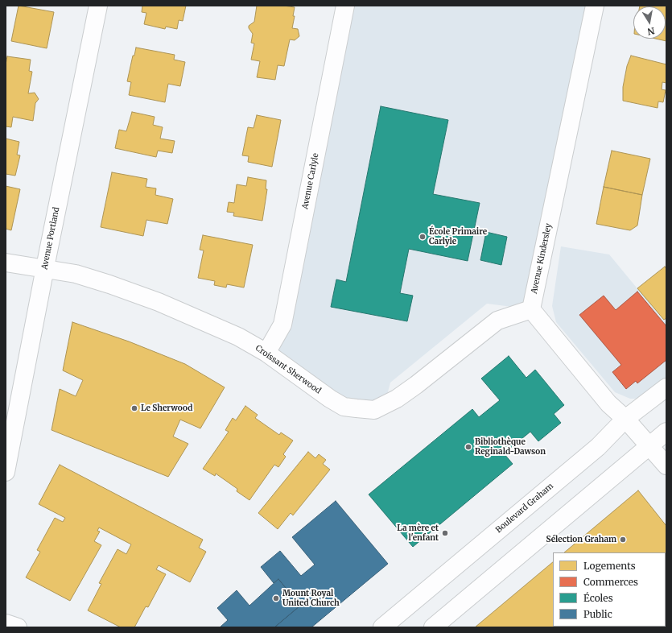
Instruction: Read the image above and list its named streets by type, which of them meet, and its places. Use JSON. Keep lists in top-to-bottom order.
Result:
{
  "streets": {
    "street": [
      "Avenue Carlyle",
      "Avenue Portland",
      "Avenue Kindersley",
      "Croissant Sherwood",
      "Boulevard Graham"
    ]
  },
  "crossings": [
    ["Avenue Carlyle", "Croissant Sherwood"],
    ["Avenue Portland", "Croissant Sherwood"],
    ["Avenue Kindersley", "Croissant Sherwood"]
  ],
  "places": [
    "École Primaire Carlyle",
    "Le Sherwood",
    "Bibliothèque Reginald-Dawson",
    "La mère et l'enfant",
    "Sélection Graham",
    "Mount Royal United Church"
  ],
  "legend": [
    "Logements",
    "Commerces",
    "Écoles",
    "Public"
  ],
  "north": "bottom"
}
